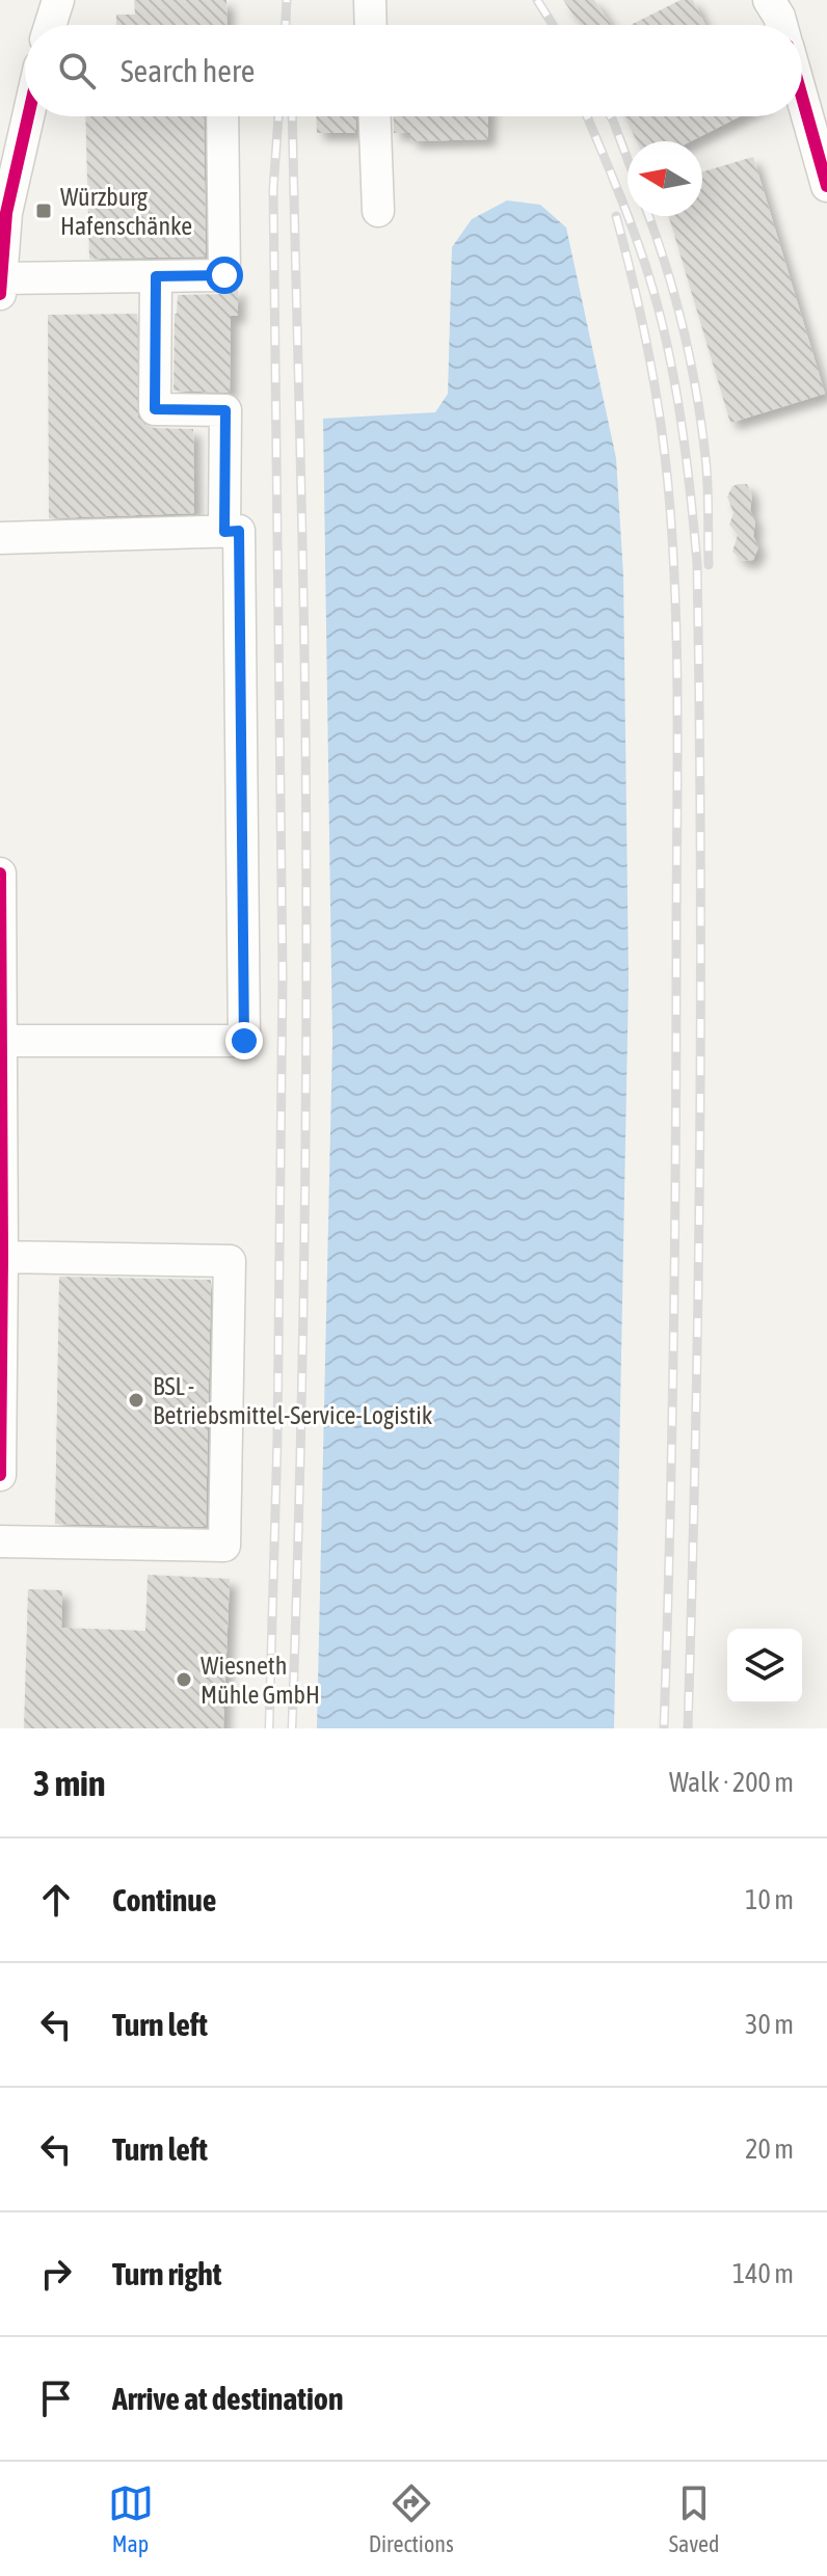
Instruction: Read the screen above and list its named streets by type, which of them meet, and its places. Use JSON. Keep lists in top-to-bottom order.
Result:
{
  "places": {
    "transit": ["Würzburg Hafenschänke"],
    "other": ["BSL - Betriebsmittel-Service-Logistik", "Wiesneth Mühle GmbH"]
  },
  "north": "left",
  "page": {
    "search": "Search here",
    "heading": ["3 min", "Walk · 200 m"],
    "list": [
      ["Continue", "10 m"],
      ["Turn left", "30 m"],
      ["Turn left", "20 m"],
      ["Turn right", "140 m"],
      "Arrive at destination"
    ],
    "nav": ["Map", "Directions", "Saved"]
  }
}
